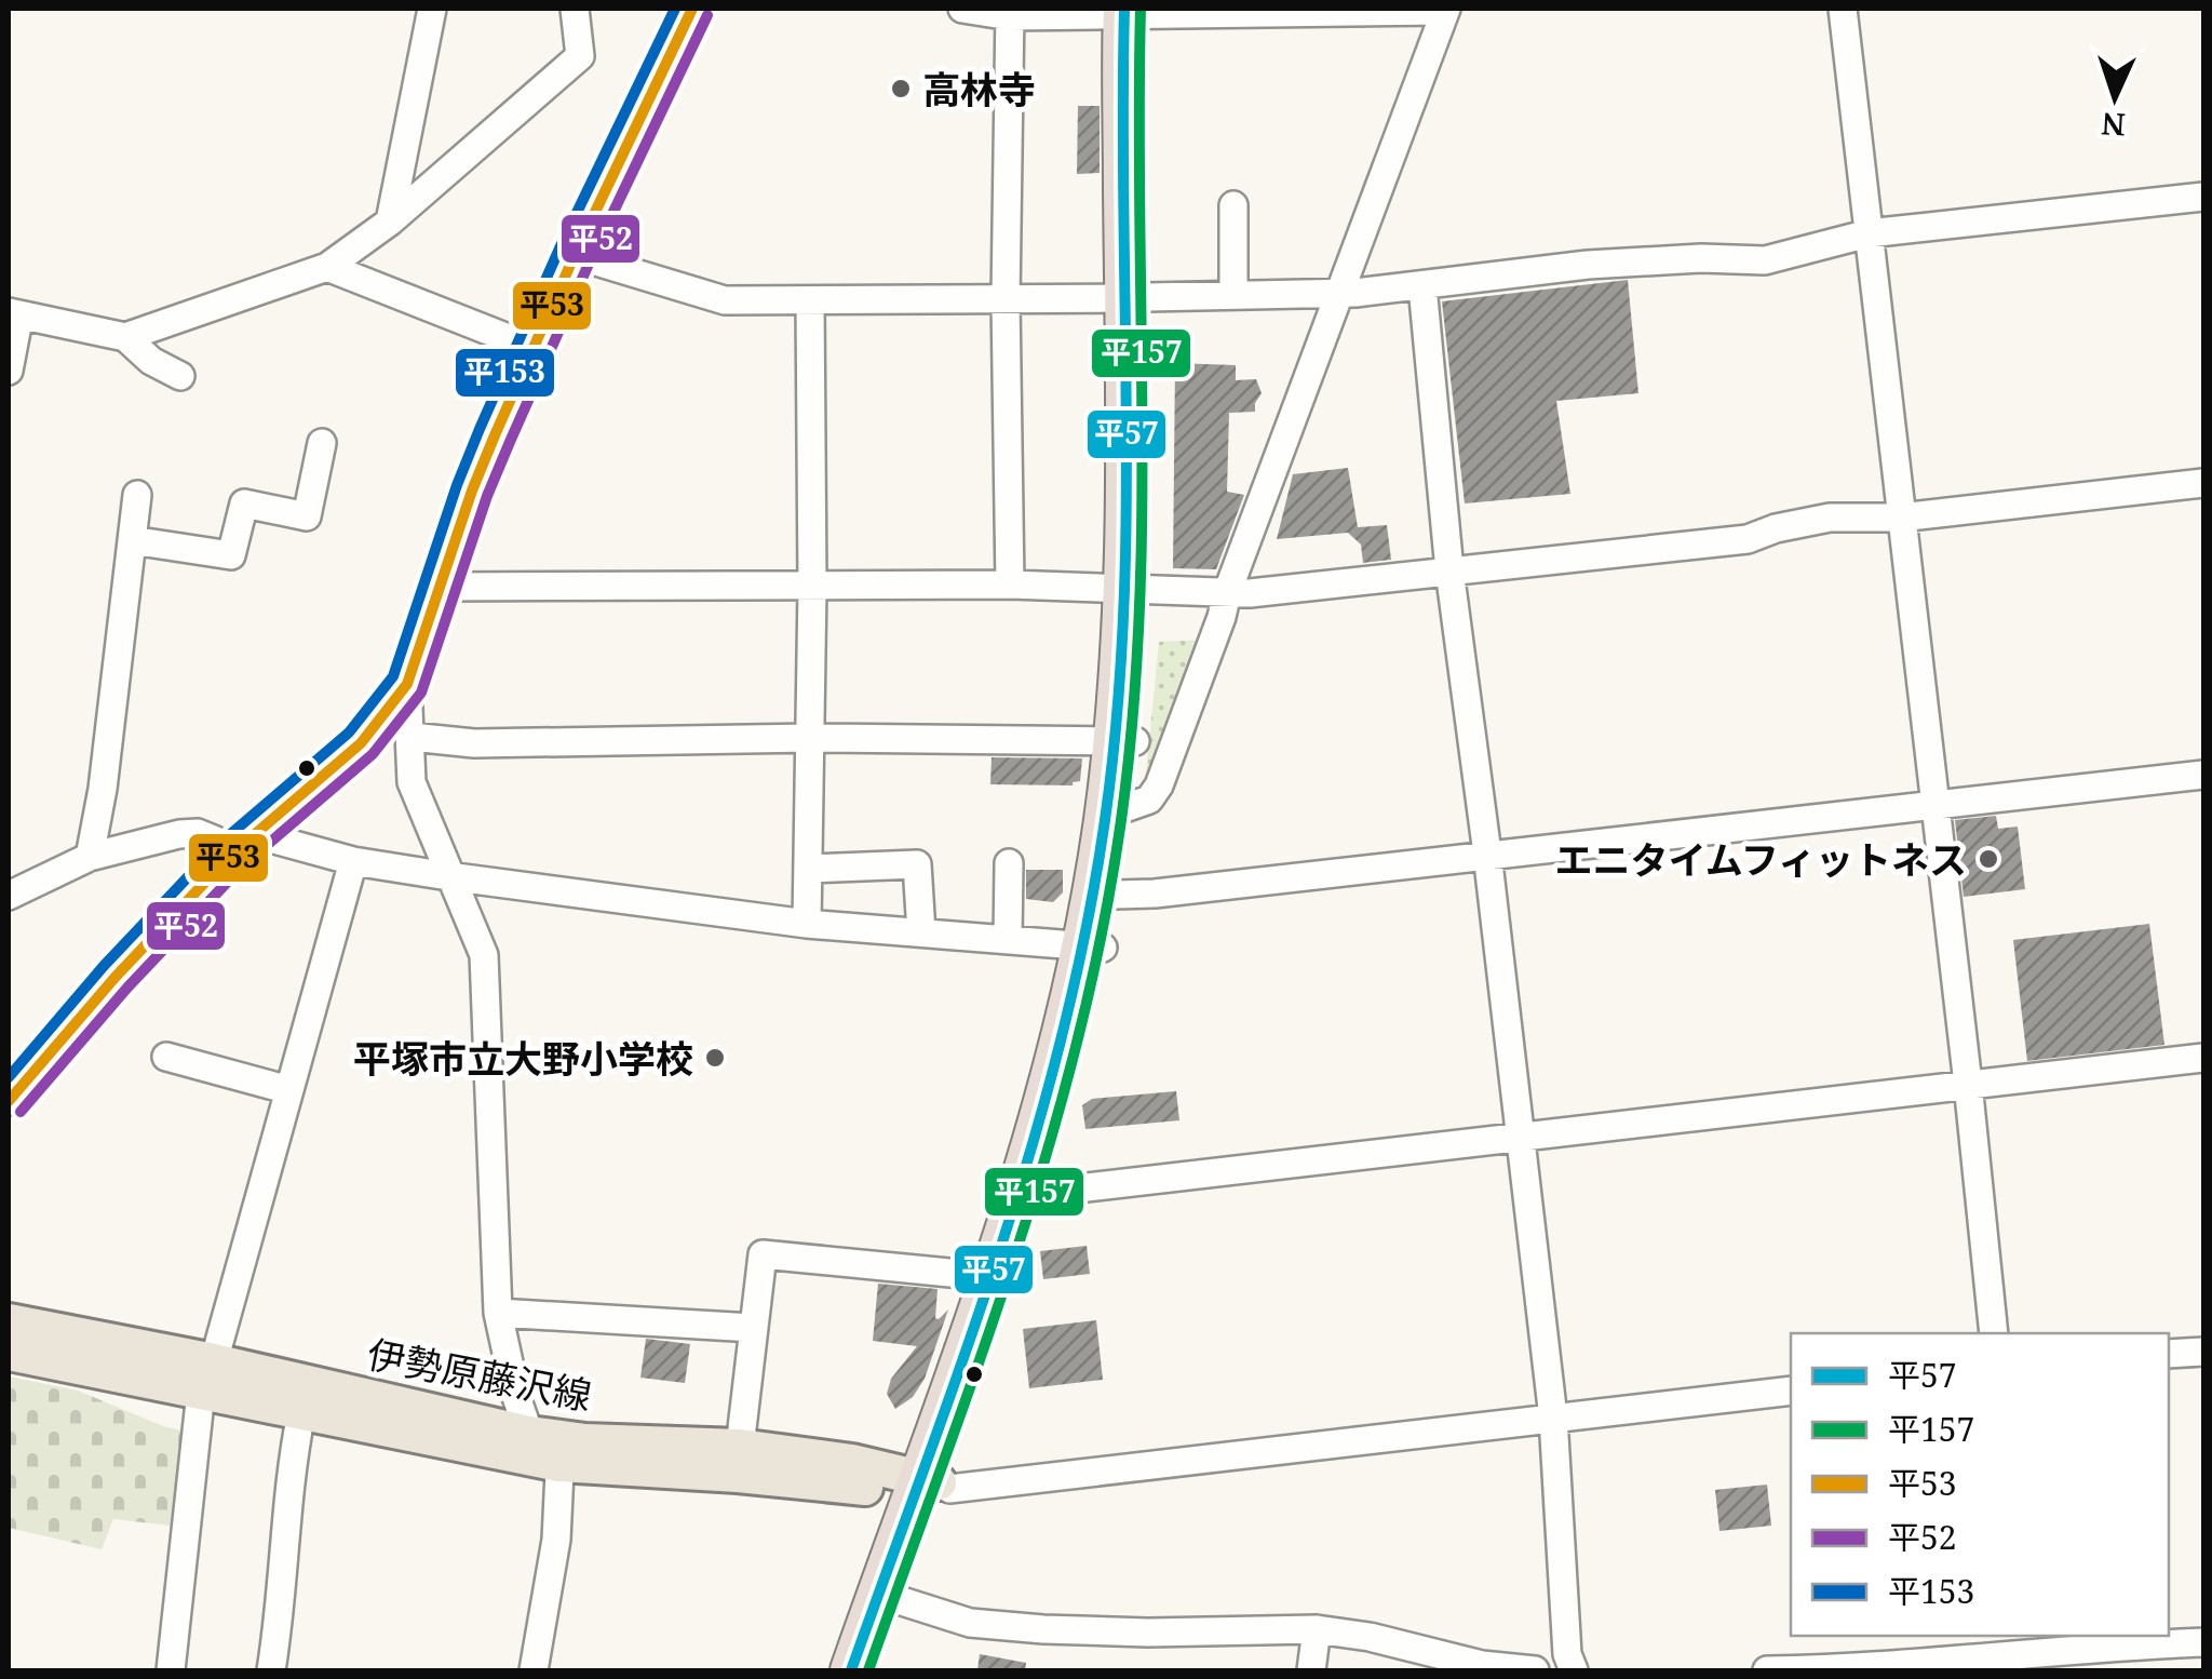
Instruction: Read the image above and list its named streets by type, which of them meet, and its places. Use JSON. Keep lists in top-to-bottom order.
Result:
{
  "streets": {
    "main road": ["伊勢原藤沢線"]
  },
  "places": ["高林寺", "エニタイムフィットネス", "平塚市立大野小学校"],
  "lines": [
    "transit line 平57",
    "transit line 平157",
    "transit line 平53",
    "transit line 平153",
    "transit line 平52"
  ],
  "legend": [
    "平57",
    "平157",
    "平53",
    "平52",
    "平153"
  ],
  "north": "bottom"
}
